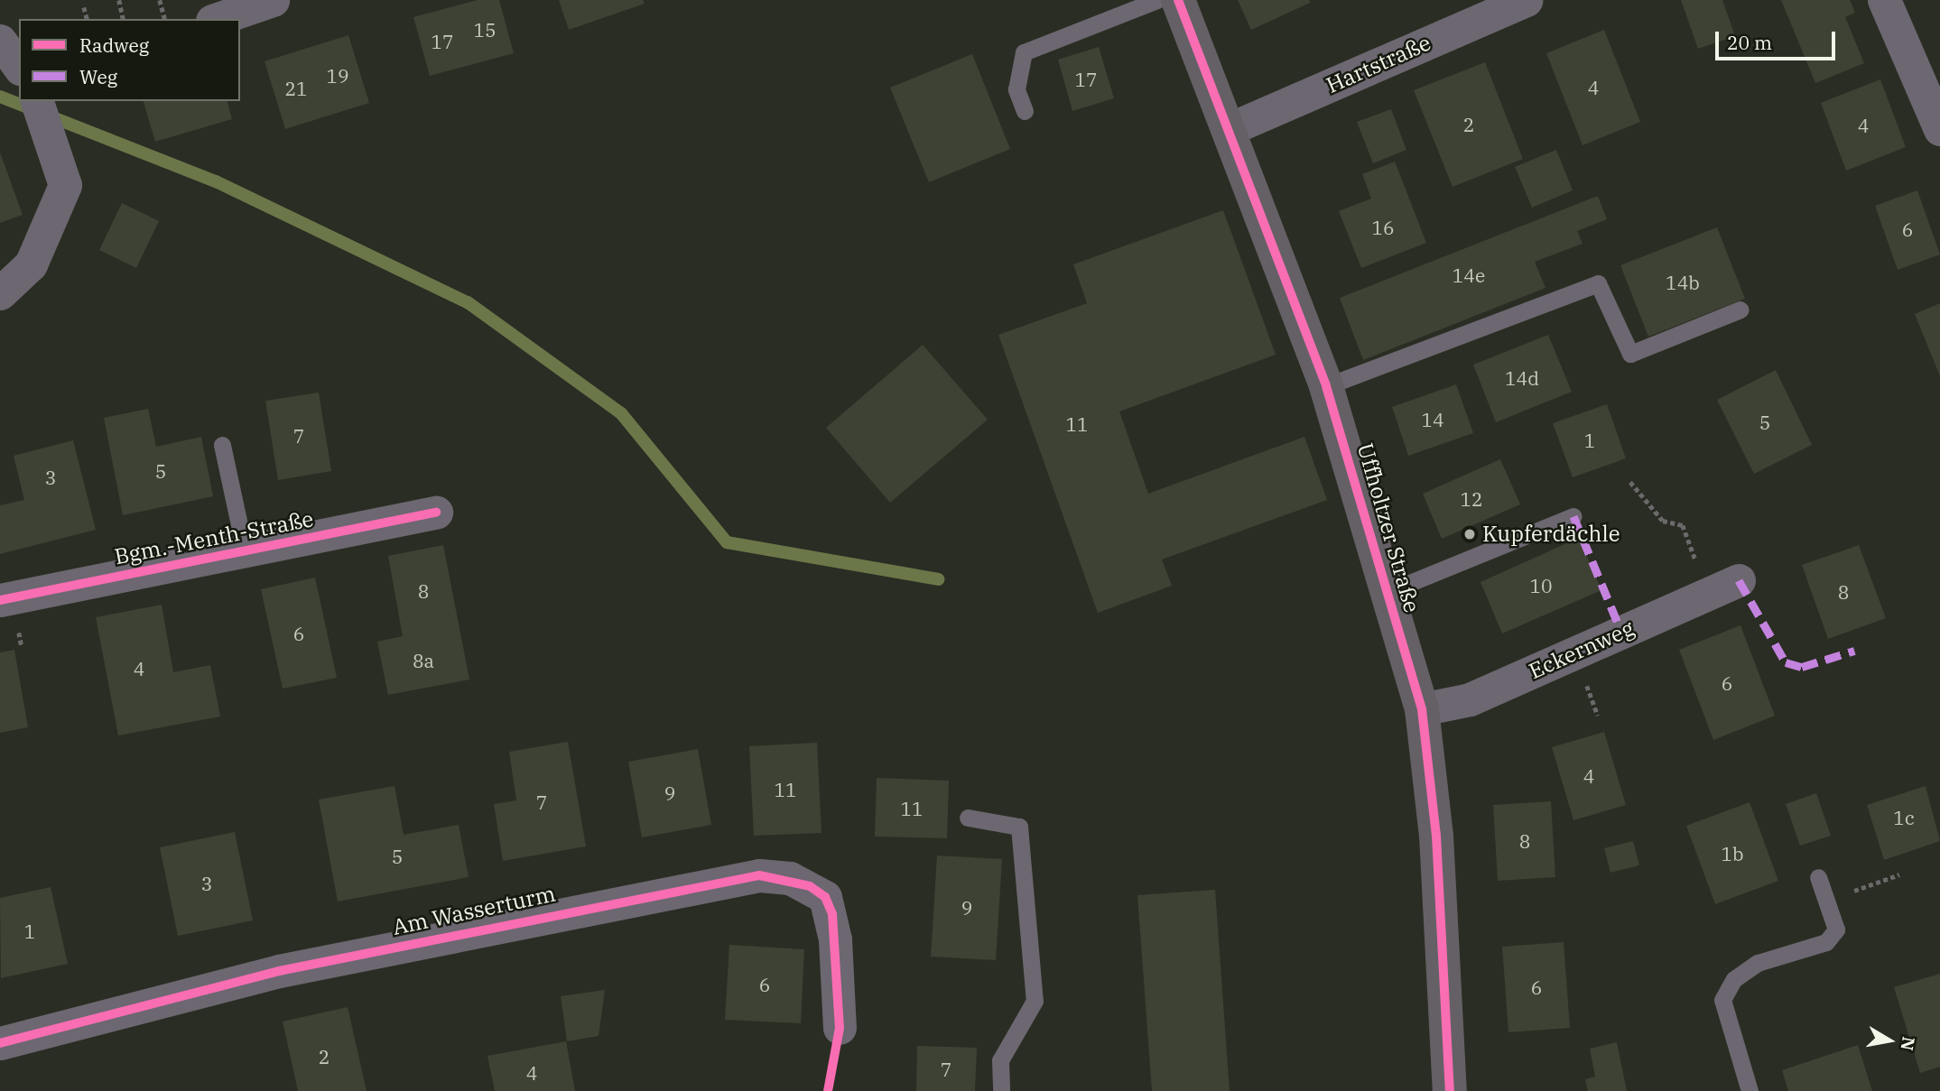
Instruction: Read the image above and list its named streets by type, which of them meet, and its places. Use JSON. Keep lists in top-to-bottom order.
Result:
{
  "streets": {
    "street": [
      "Hartstraße",
      "Uffholtzer Straße",
      "Bgm.-Menth-Straße",
      "Eckernweg",
      "Am Wasserturm"
    ]
  },
  "crossings": [
    ["Hartstraße", "Uffholtzer Straße"],
    ["Uffholtzer Straße", "Eckernweg"]
  ],
  "places": ["Kupferdächle"],
  "house_numbers": [
    "15",
    "17",
    "19",
    "17",
    "4",
    "21",
    "2",
    "4",
    "16",
    "6",
    "14e",
    "14b",
    "14d",
    "14",
    "5",
    "11",
    "7",
    "1",
    "5",
    "3",
    "12",
    "10",
    "8",
    "8",
    "6",
    "8a",
    "4",
    "6",
    "4",
    "11",
    "9",
    "7",
    "11",
    "1c",
    "8",
    "1b",
    "5",
    "3",
    "9",
    "1",
    "6",
    "6",
    "2",
    "7",
    "4"
  ],
  "legend": ["Radweg", "Weg"],
  "scale_bar": "20 m",
  "north": "right"
}
